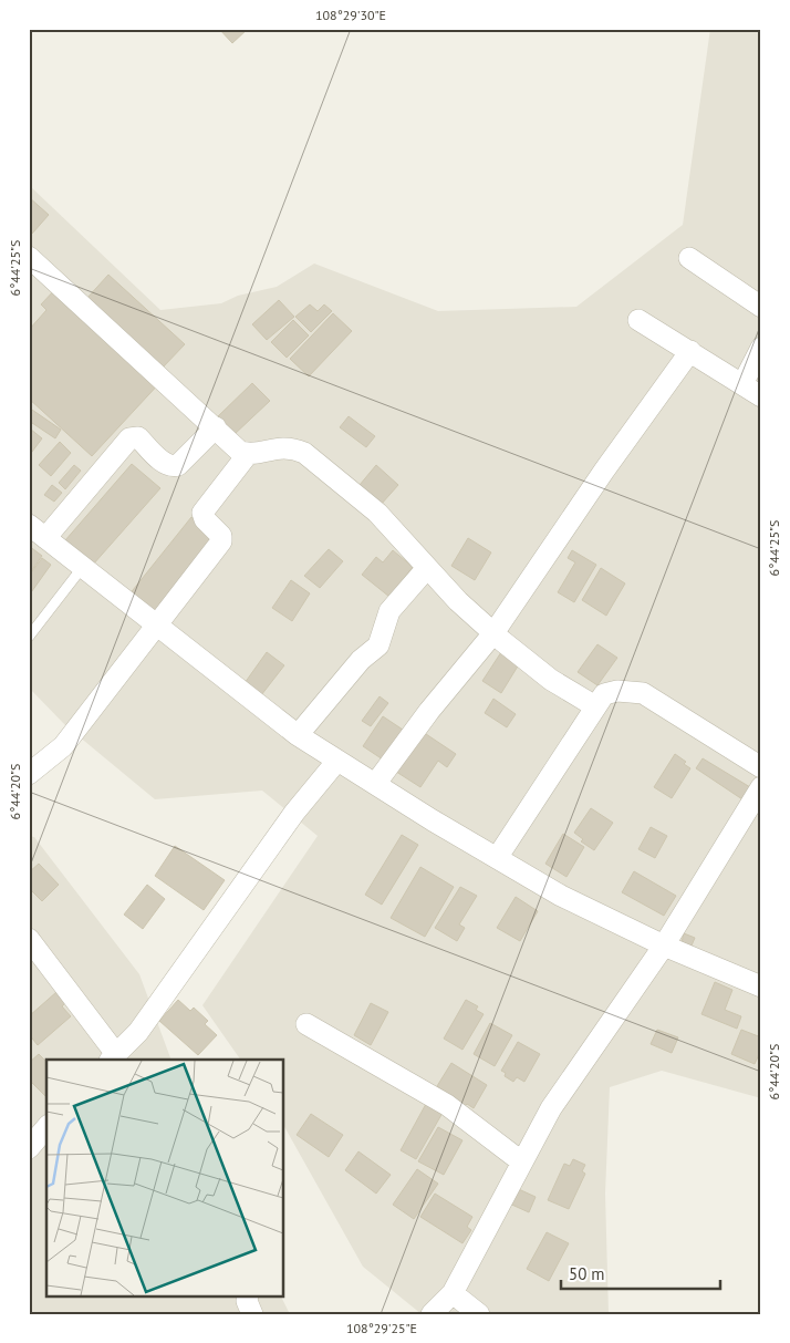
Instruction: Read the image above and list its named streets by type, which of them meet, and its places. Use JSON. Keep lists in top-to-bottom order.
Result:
{
  "scale_bar": "50 m",
  "coordinates": [
    "108°29'30\"E",
    "6°44'25\"S",
    "6°44'20\"S",
    "108°29'25\"E"
  ]
}
